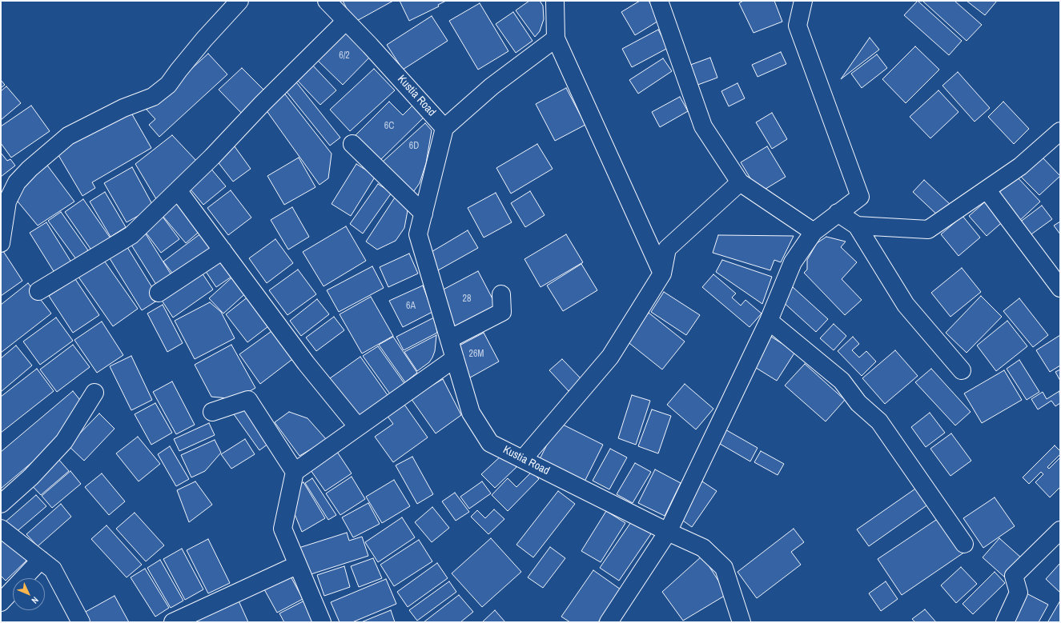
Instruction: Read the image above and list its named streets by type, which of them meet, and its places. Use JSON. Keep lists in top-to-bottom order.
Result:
{
  "streets": {
    "street": ["Kustia Road"]
  },
  "house_numbers": [
    "6/2",
    "6C",
    "6D",
    "28",
    "6A",
    "26M"
  ],
  "north": "bottom right"
}
